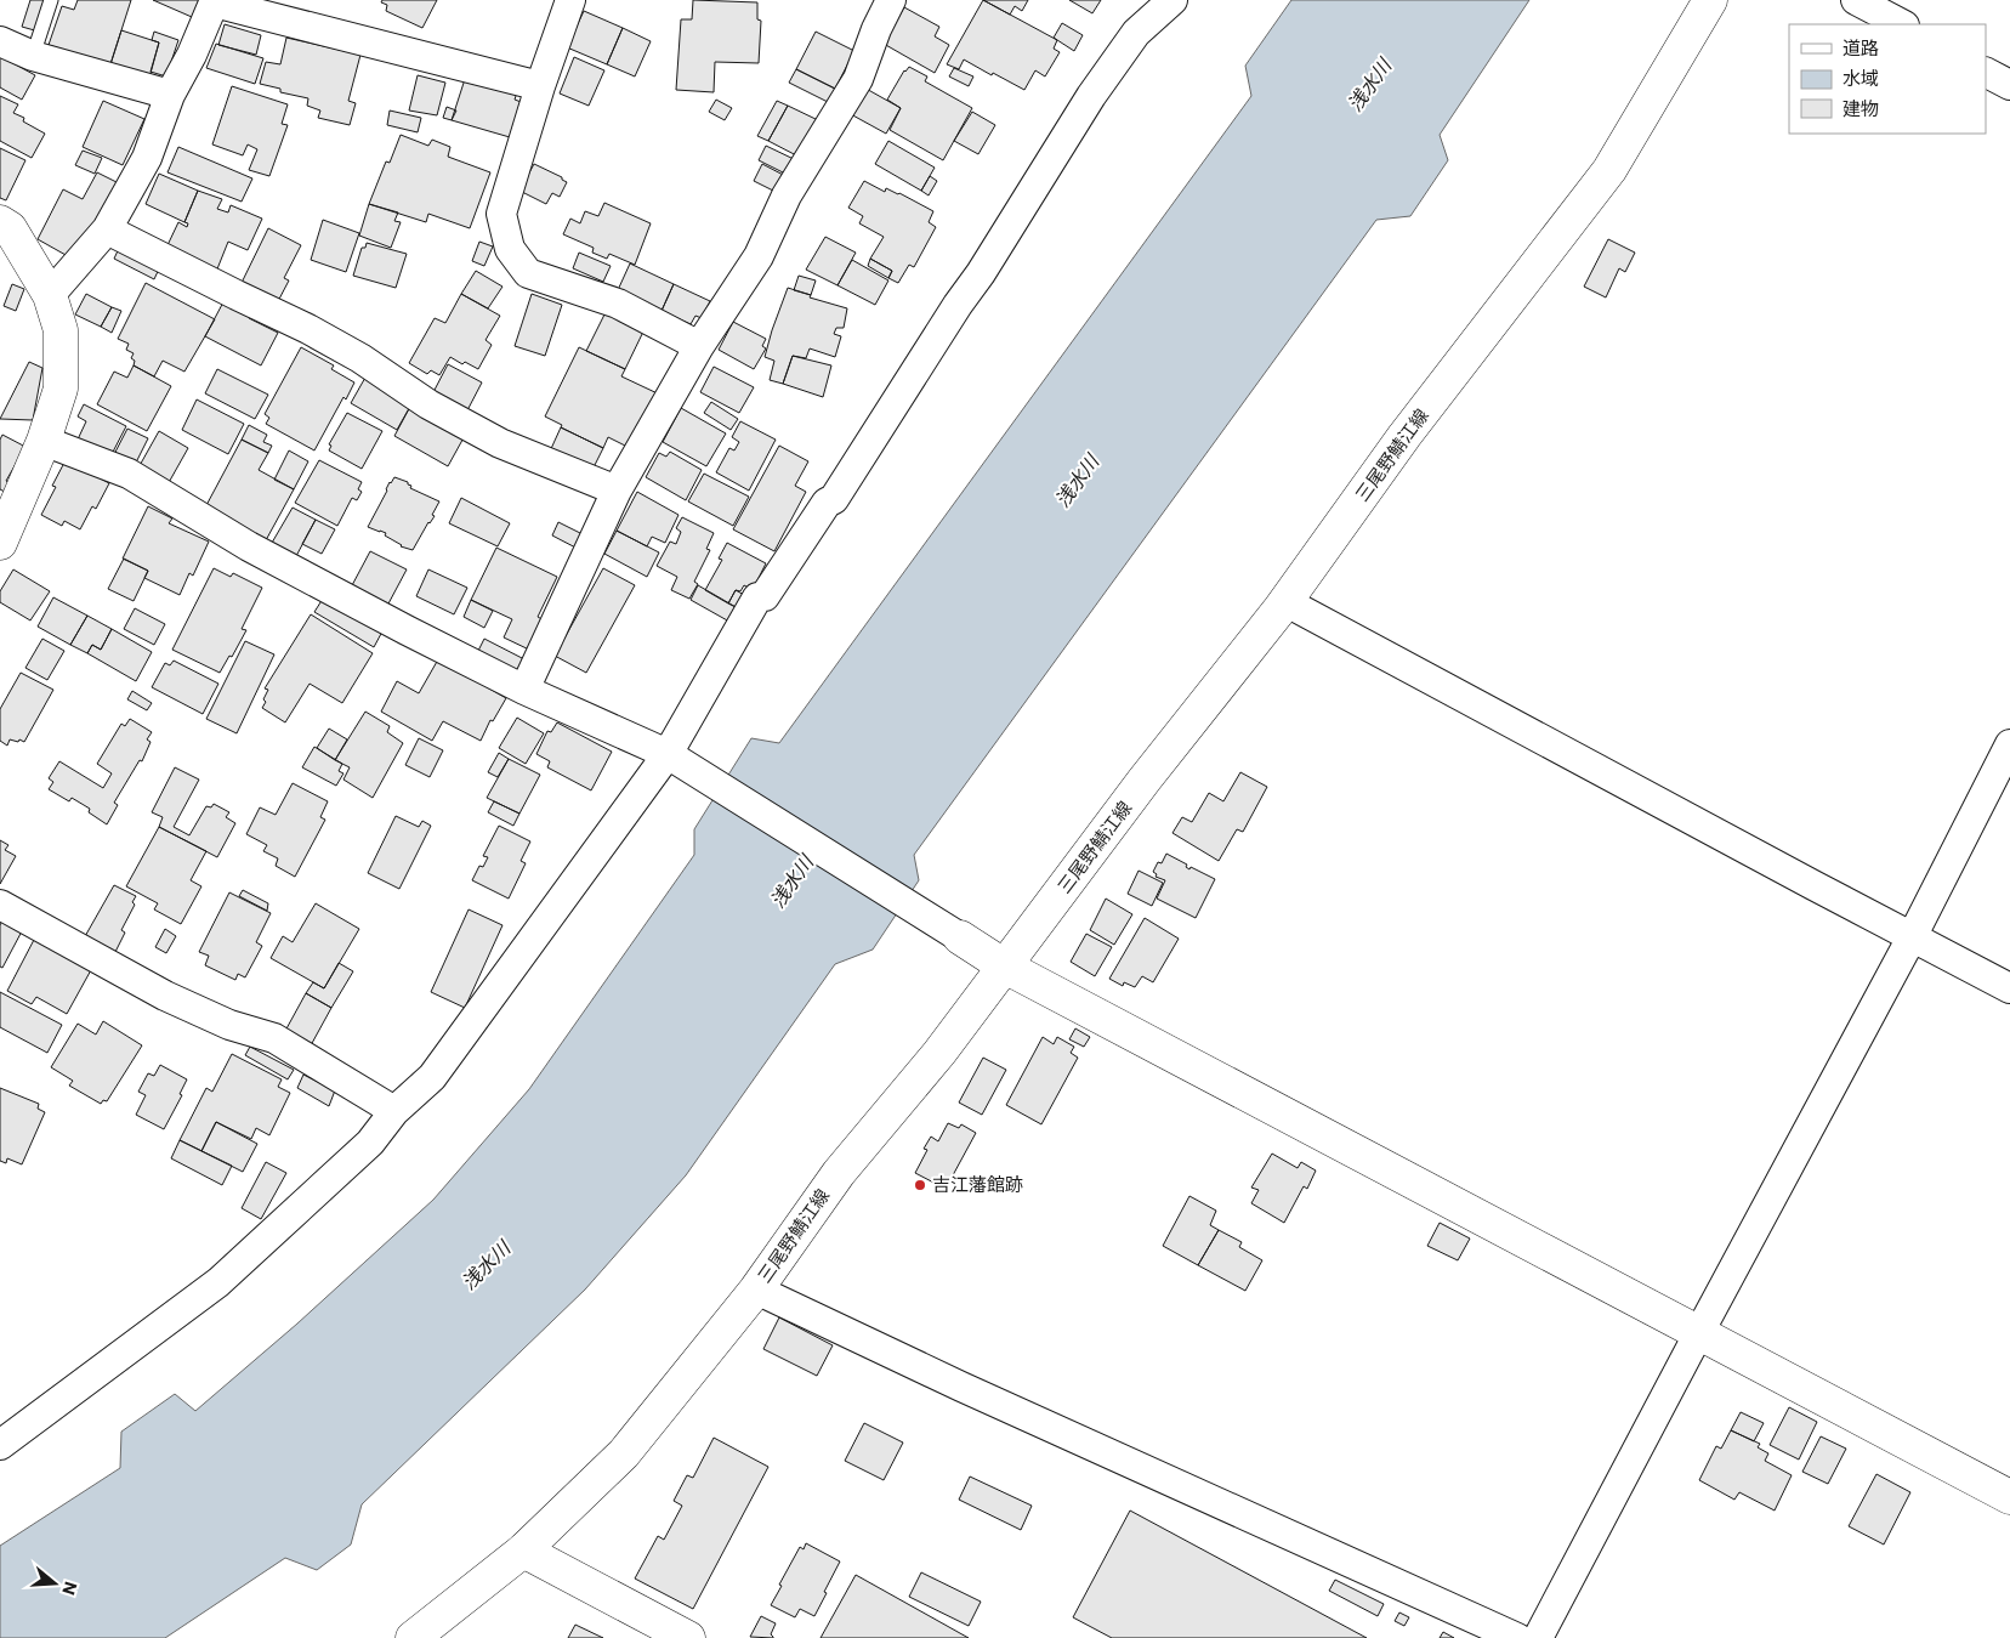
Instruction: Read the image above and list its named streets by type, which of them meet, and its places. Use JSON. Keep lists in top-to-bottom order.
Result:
{
  "streets": {
    "main road": ["三尾野鯖江線"]
  },
  "water": ["浅水川"],
  "places": ["吉江藩館跡"],
  "legend": ["道路", "水域", "建物"],
  "north": "right"
}
